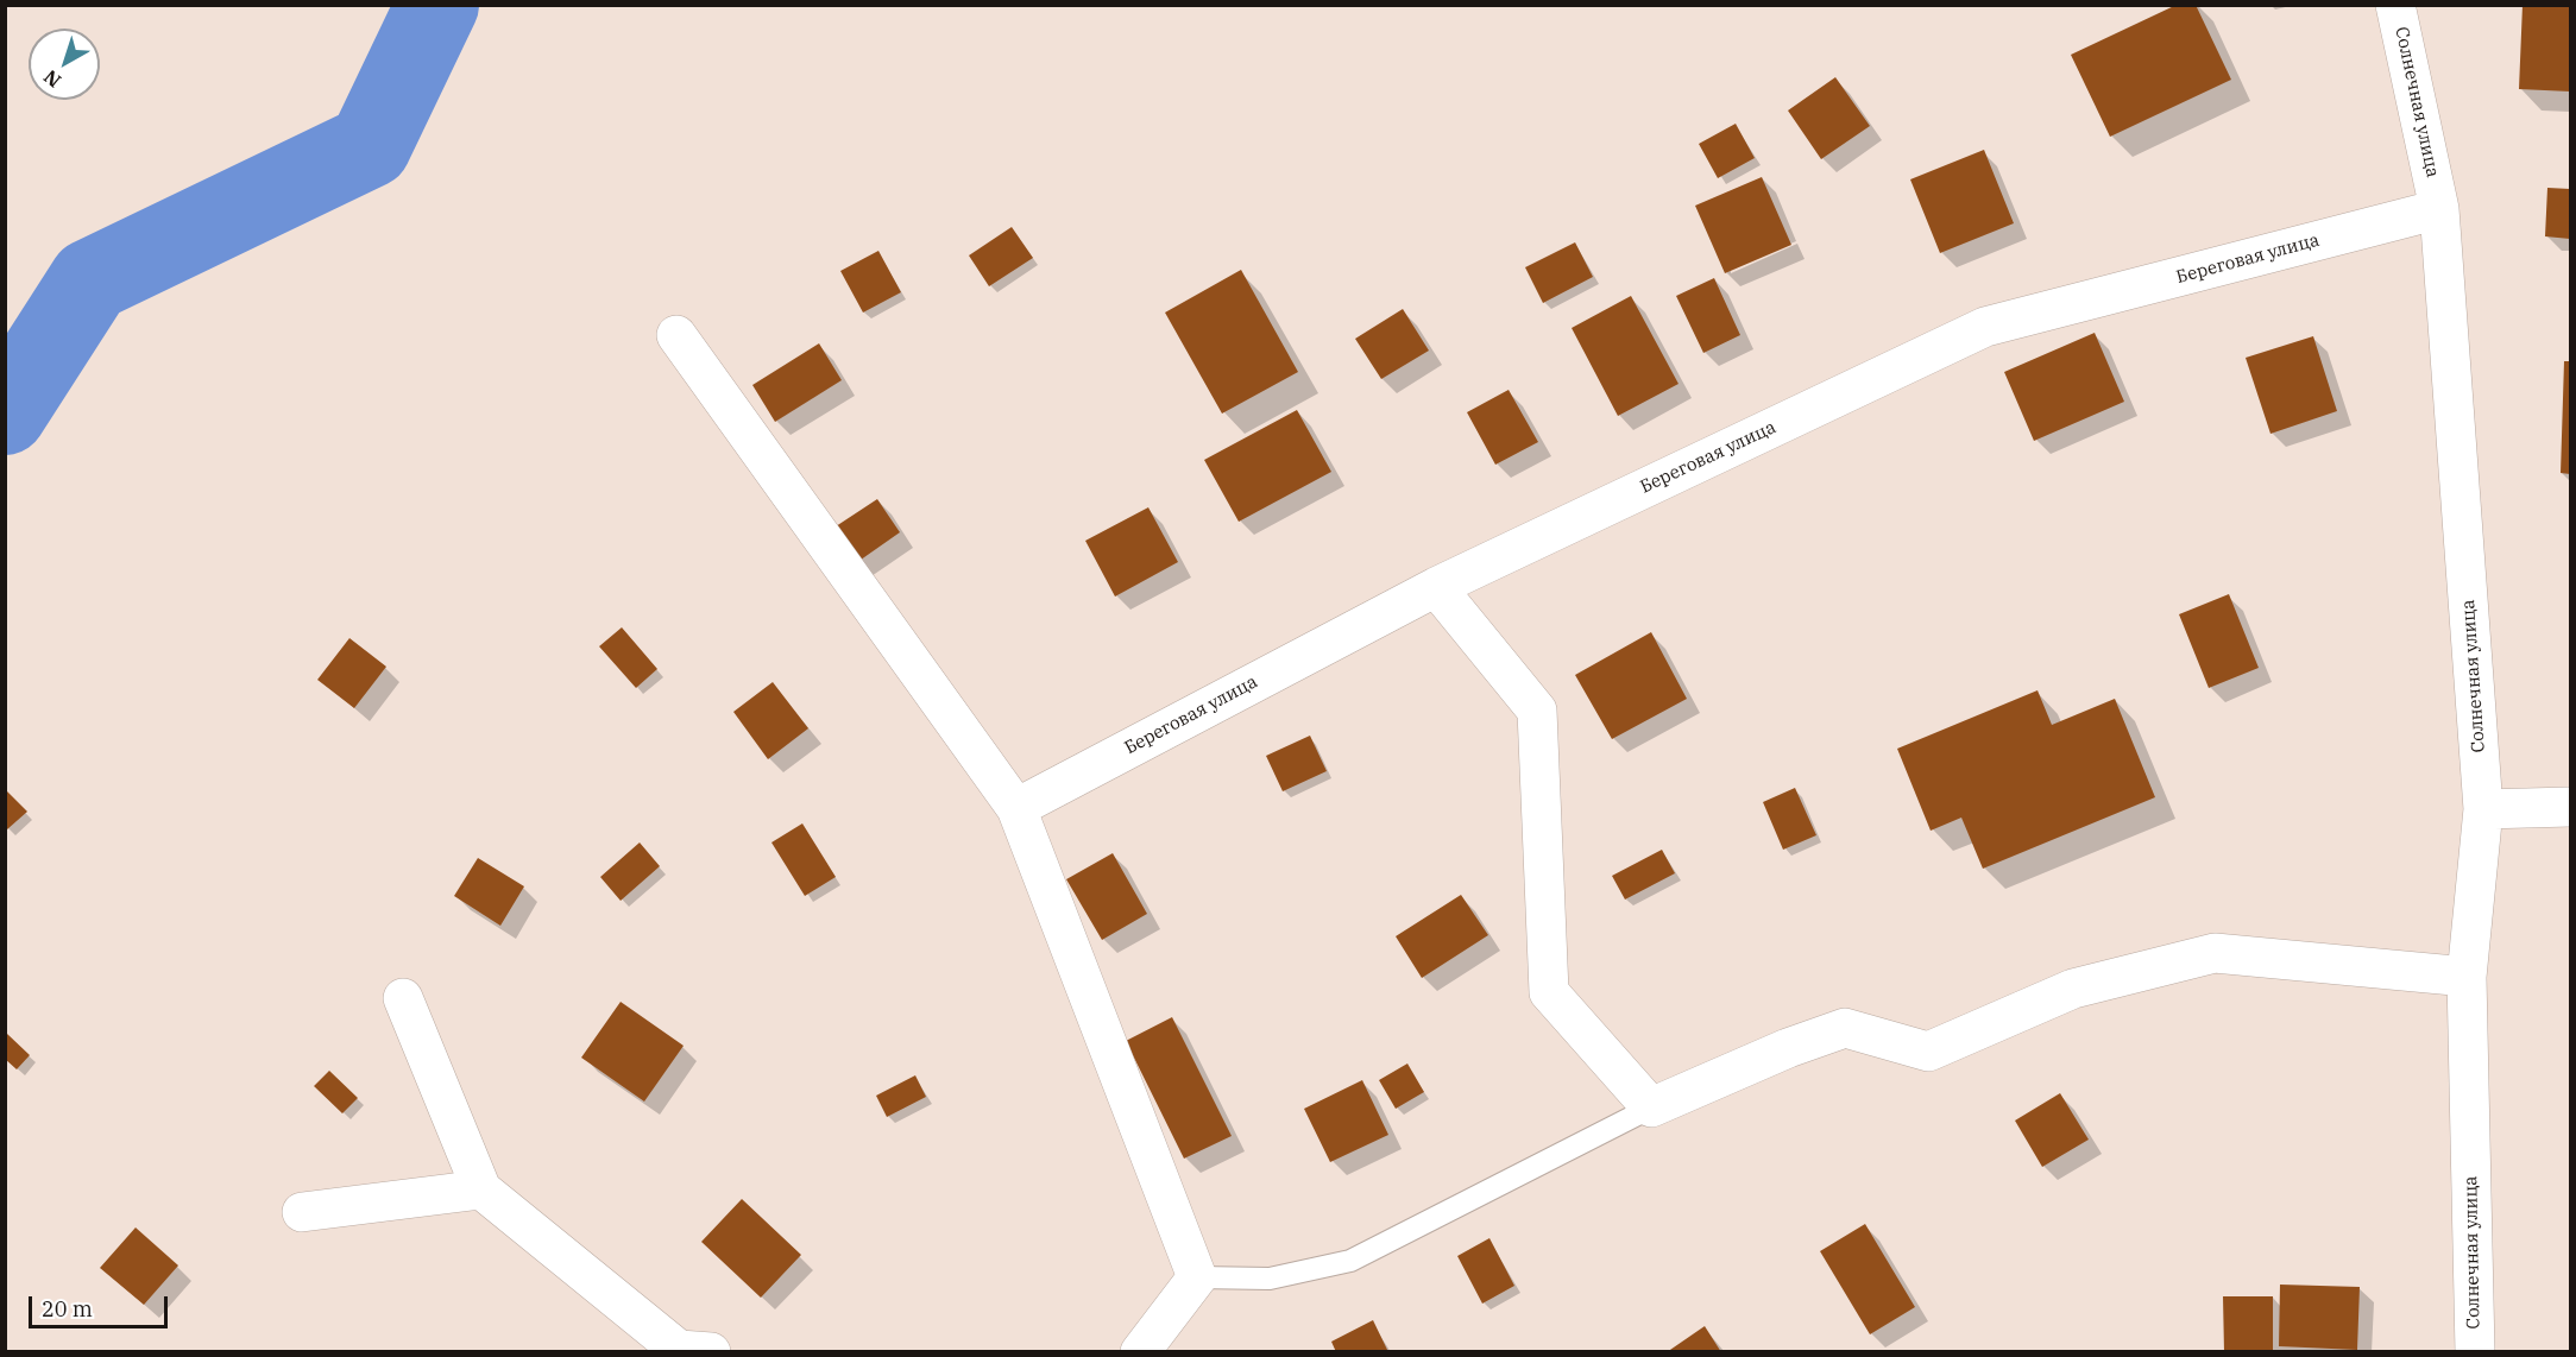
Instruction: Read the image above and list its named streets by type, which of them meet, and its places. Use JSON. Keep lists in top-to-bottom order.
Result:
{
  "streets": {
    "street": ["Солнечная улица", "Береговая улица"]
  },
  "crossings": [
    ["Солнечная улица", "Береговая улица"]
  ],
  "scale_bar": "20 m",
  "north": "bottom left"
}
